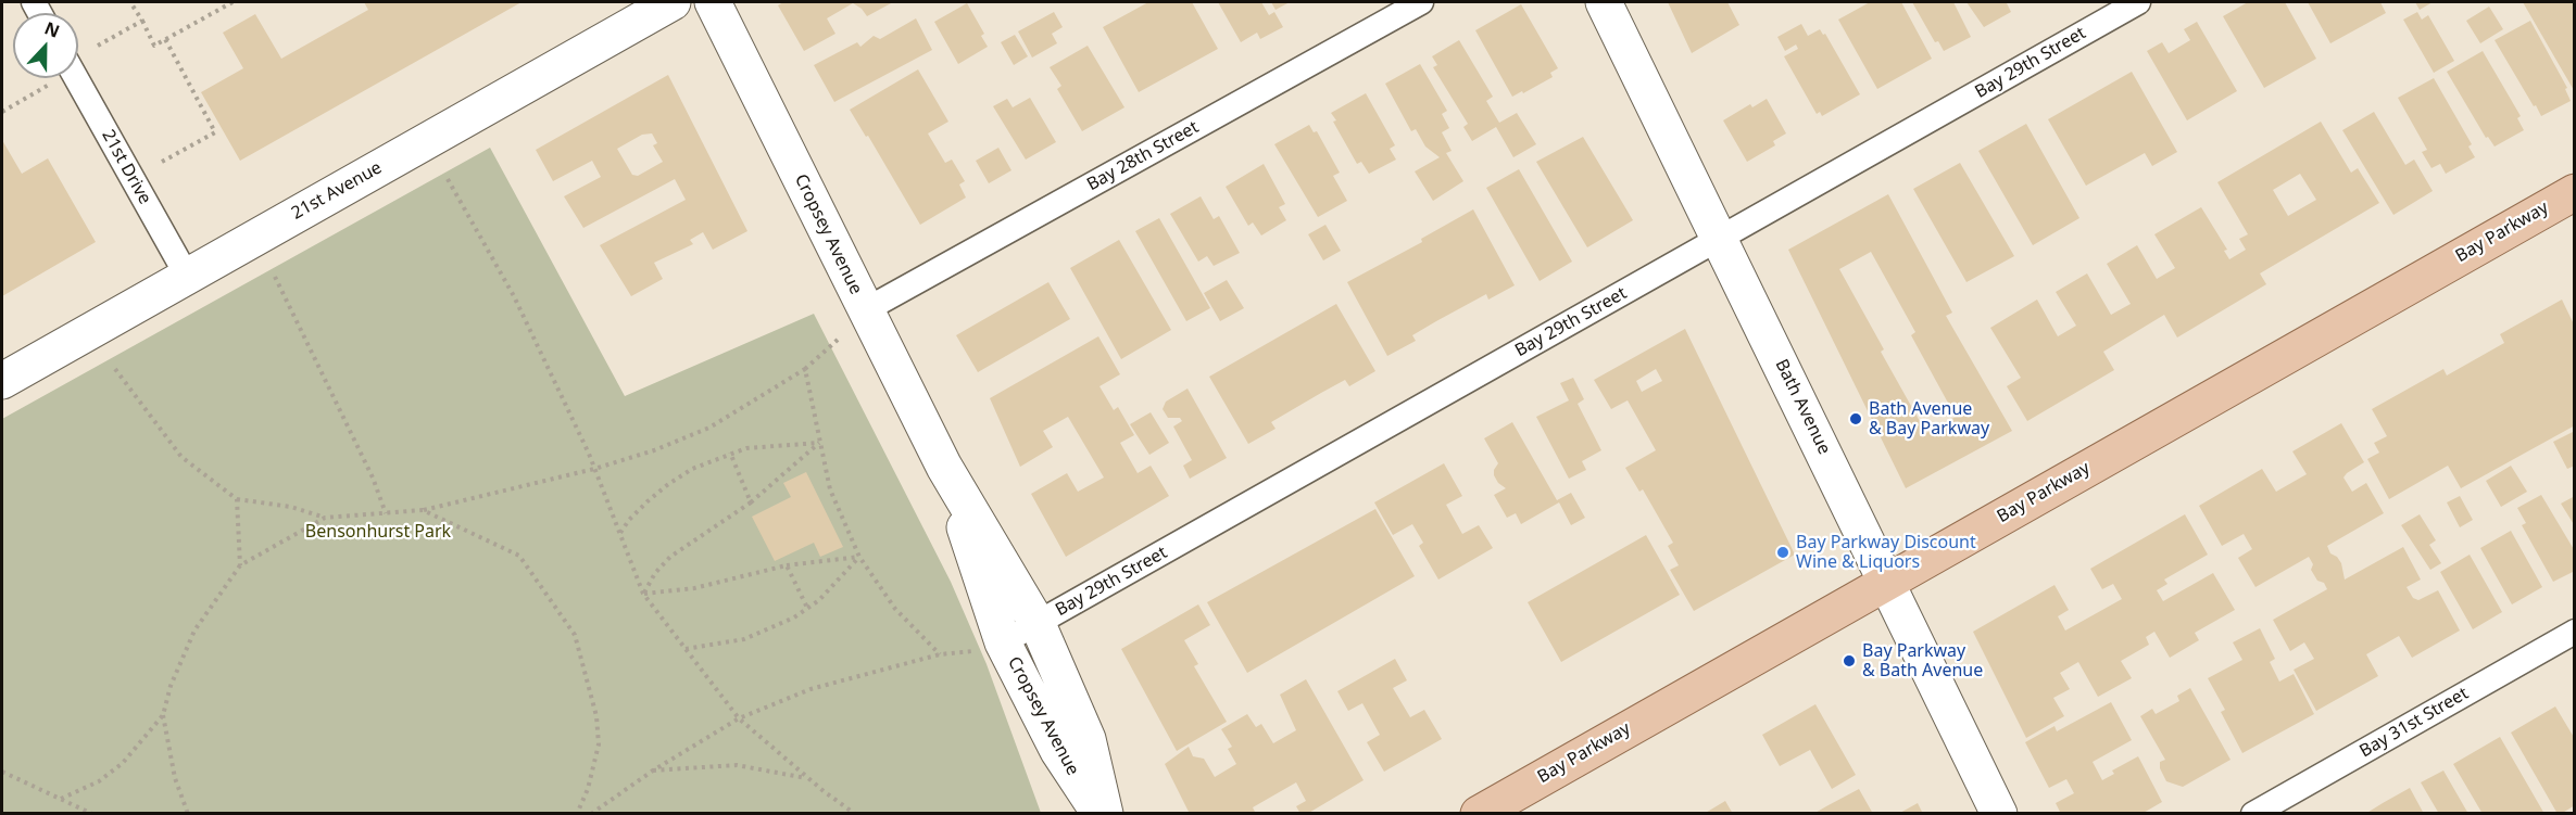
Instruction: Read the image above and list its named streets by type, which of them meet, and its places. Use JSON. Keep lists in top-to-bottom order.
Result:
{
  "streets": {
    "main road": ["Bay Parkway"],
    "street": [
      "Bay 29th Street",
      "Bay 28th Street",
      "21st Drive",
      "21st Avenue",
      "Cropsey Avenue",
      "Bath Avenue",
      "Bay 31st Street"
    ]
  },
  "crossings": [
    ["Bay 29th Street", "Cropsey Avenue"],
    ["Bay 29th Street", "Bath Avenue"],
    ["Bay 28th Street", "Cropsey Avenue"],
    ["21st Drive", "21st Avenue"],
    ["Bay Parkway", "Bath Avenue"]
  ],
  "parks": ["Bensonhurst Park"],
  "places": ["Bath Avenue & Bay Parkway", "Bay Parkway Discount Wine & Liquors", "Bay Parkway & Bath Avenue"],
  "north": "top"
}
